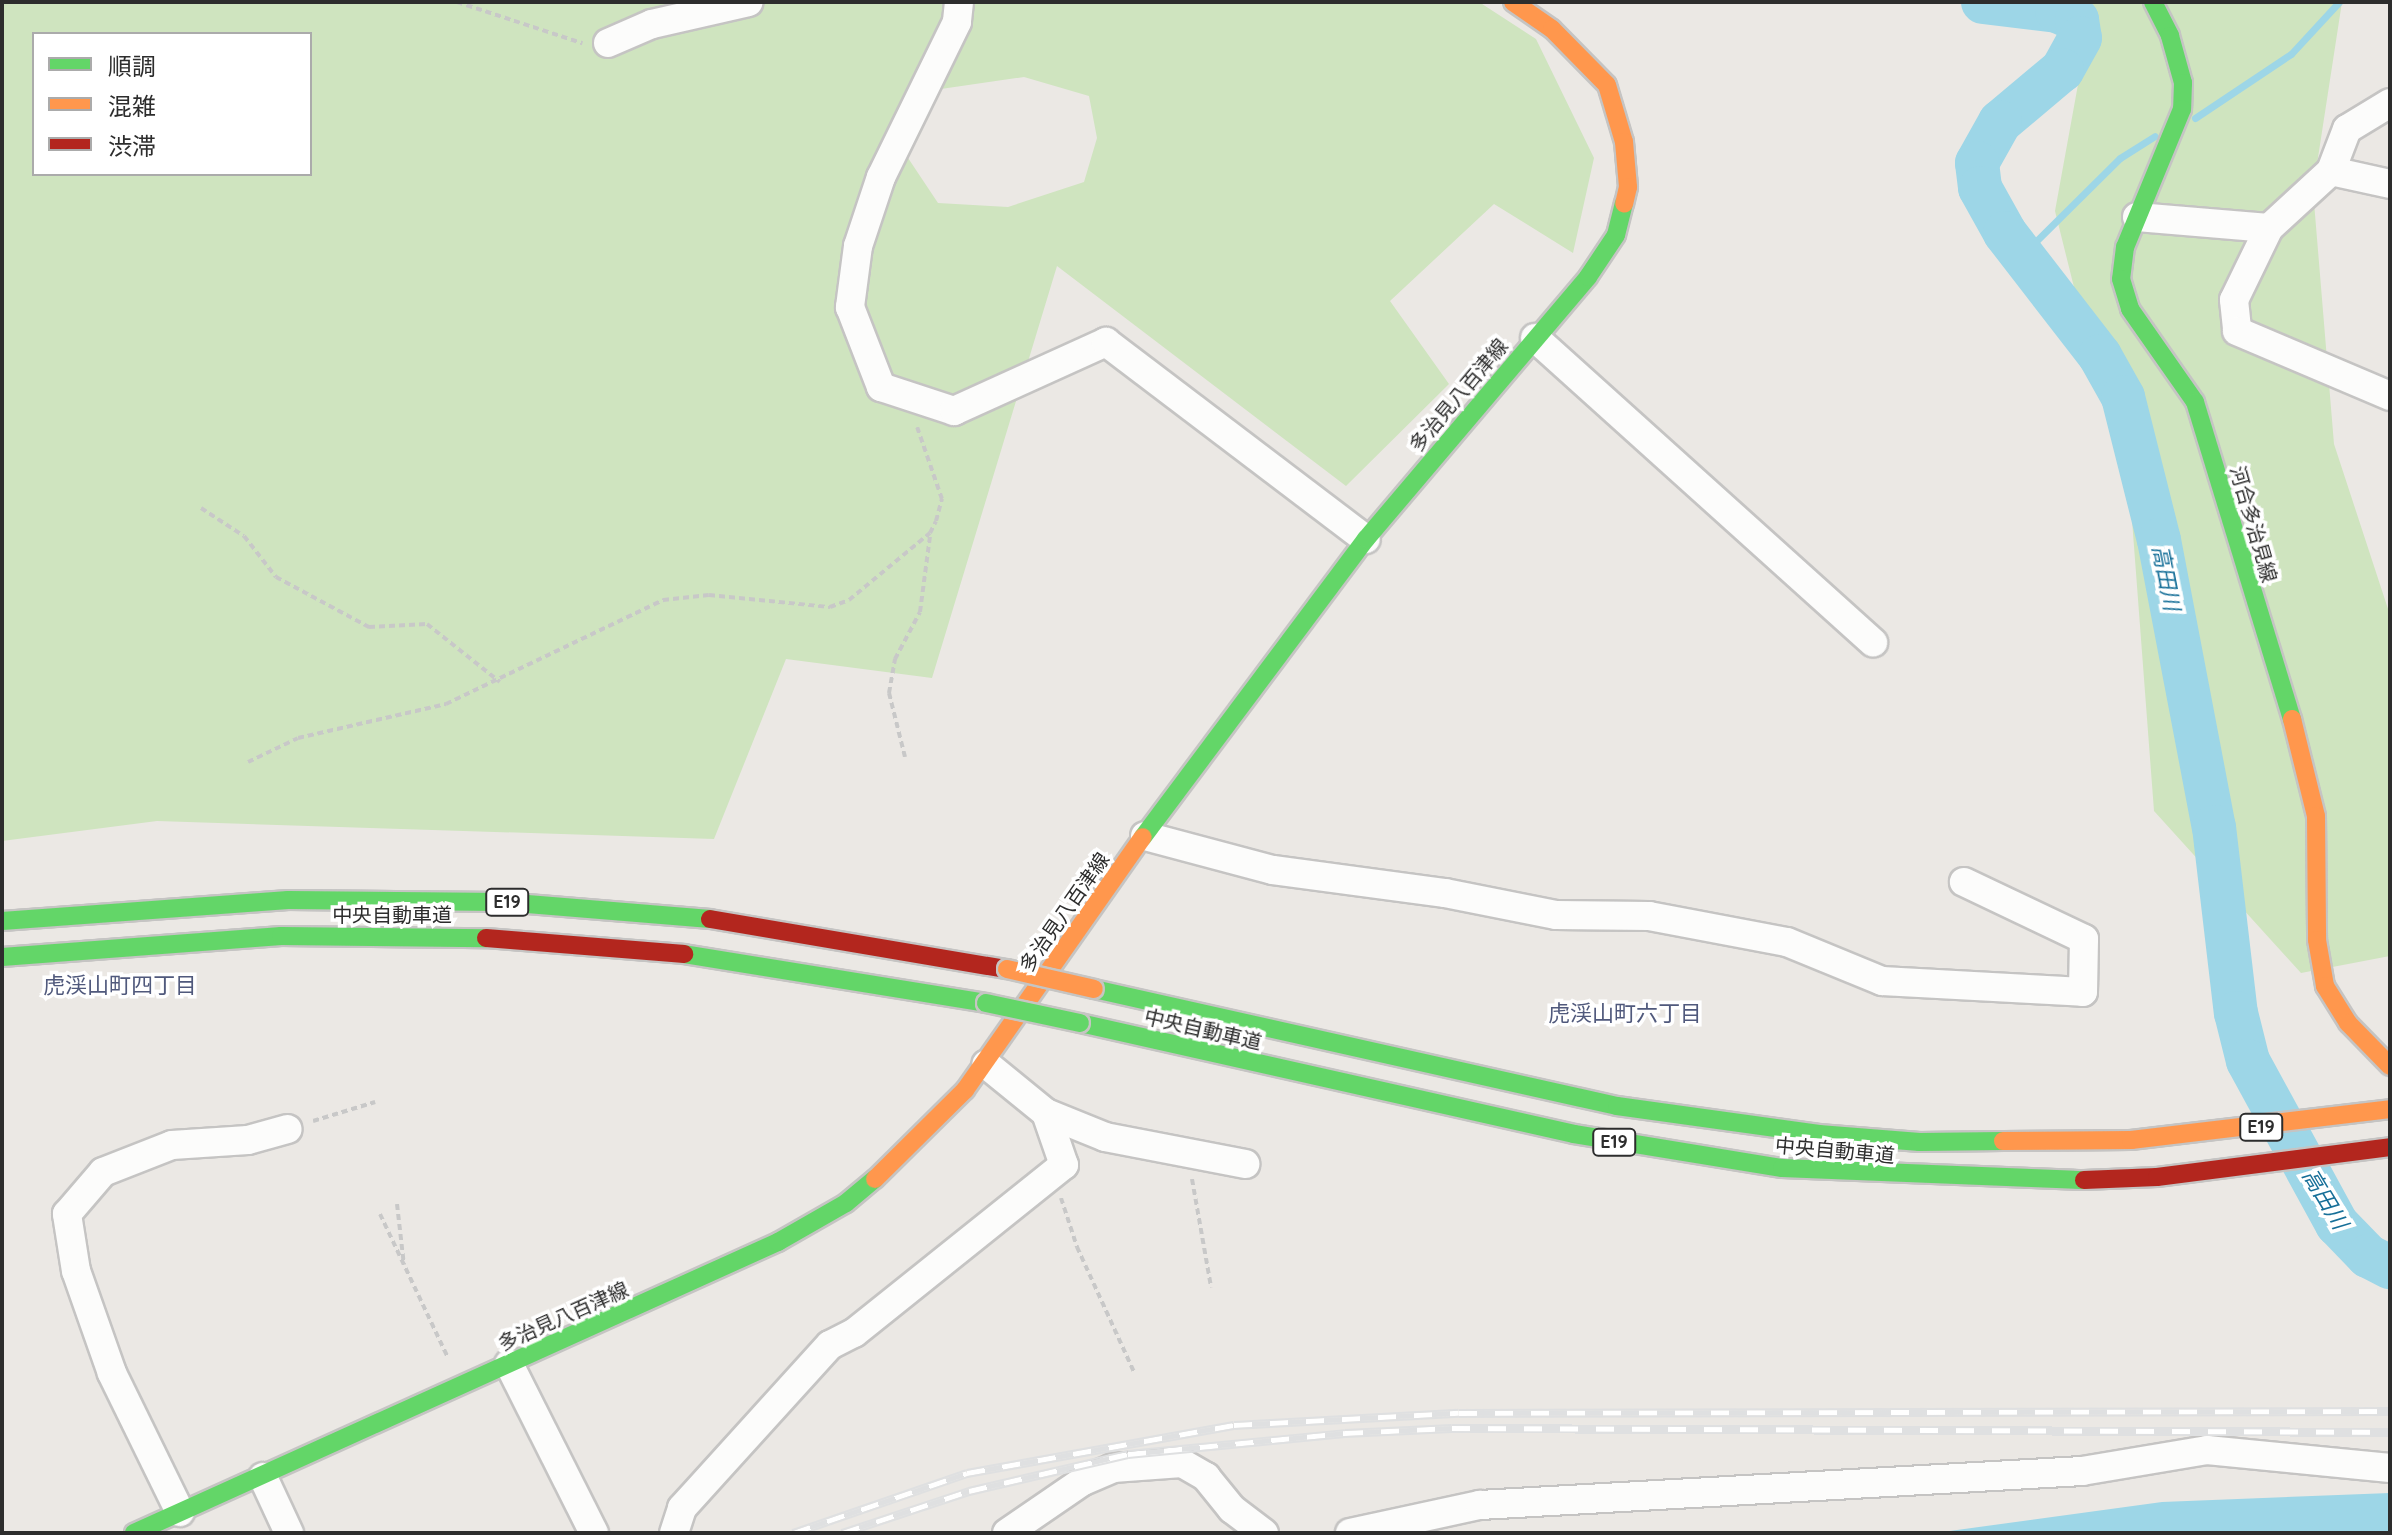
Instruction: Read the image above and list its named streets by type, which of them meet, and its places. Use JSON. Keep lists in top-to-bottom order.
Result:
{
  "streets": {
    "main road": [
      "多治見八百津線",
      "河合多治見線",
      "E19",
      "中央自動車道"
    ]
  },
  "districts": ["虎渓山町四丁目", "虎渓山町六丁目"],
  "water": ["高田川"],
  "legend": ["順調", "混雑", "渋滞"]
}
